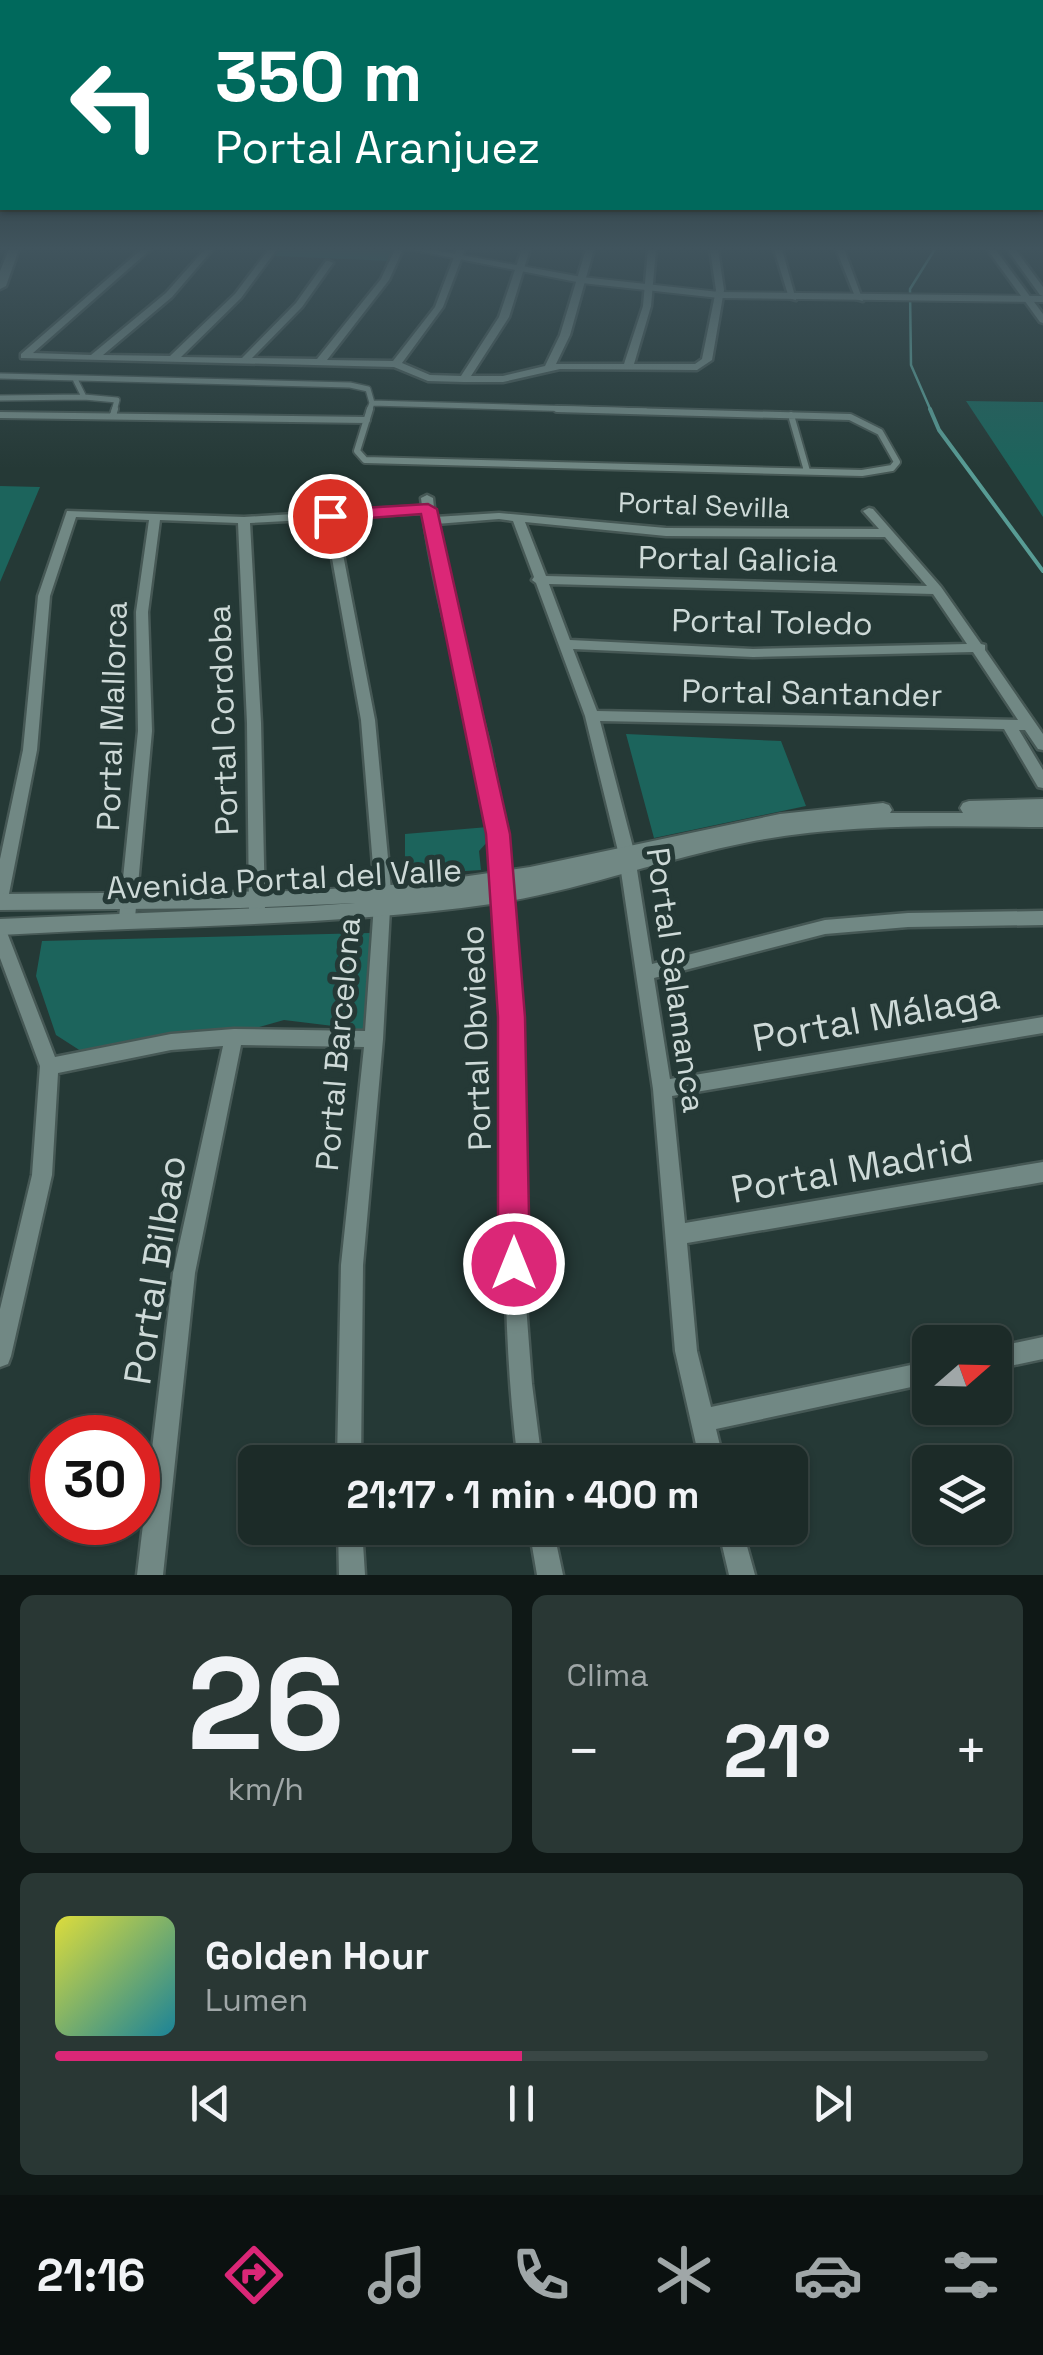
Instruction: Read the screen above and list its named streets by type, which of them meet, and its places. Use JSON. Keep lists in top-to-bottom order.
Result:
{
  "streets": {
    "street": [
      "Portal Sevilla",
      "Portal Galicia",
      "Portal Toledo",
      "Portal Santander",
      "Portal Mallorca",
      "Portal Cordoba",
      "Avenida Portal del Valle",
      "Portal Salamanca",
      "Portal Málaga",
      "Portal Obviedo",
      "Portal Barcelona",
      "Portal Madrid",
      "Portal Bilbao"
    ]
  },
  "crossings": [
    ["Portal Sevilla", "Portal Mallorca"],
    ["Portal Sevilla", "Portal Cordoba"],
    ["Portal Sevilla", "Avenida Portal del Valle"],
    ["Portal Sevilla", "Portal Salamanca"],
    ["Portal Sevilla", "Portal Obviedo"],
    ["Portal Sevilla", "Portal Barcelona"],
    ["Portal Galicia", "Portal Salamanca"],
    ["Portal Toledo", "Portal Salamanca"],
    ["Portal Santander", "Portal Salamanca"],
    ["Portal Mallorca", "Avenida Portal del Valle"],
    ["Portal Cordoba", "Avenida Portal del Valle"],
    ["Avenida Portal del Valle", "Portal Salamanca"],
    ["Avenida Portal del Valle", "Portal Obviedo"],
    ["Avenida Portal del Valle", "Portal Barcelona"],
    ["Portal Salamanca", "Portal Málaga"],
    ["Portal Salamanca", "Portal Madrid"]
  ],
  "north": "right",
  "page": {
    "turn": ["350 m", "Portal Aranjuez"],
    "limit": "30",
    "trip": "21:17 · 1 min · 400 m",
    "tile": [
      ["26", "km/h"],
      "Clima"
    ],
    "heat": ["−", "21°", "+"],
    "song": ["Golden Hour", "Lumen"],
    "tabs": "21:16"
  }
}
